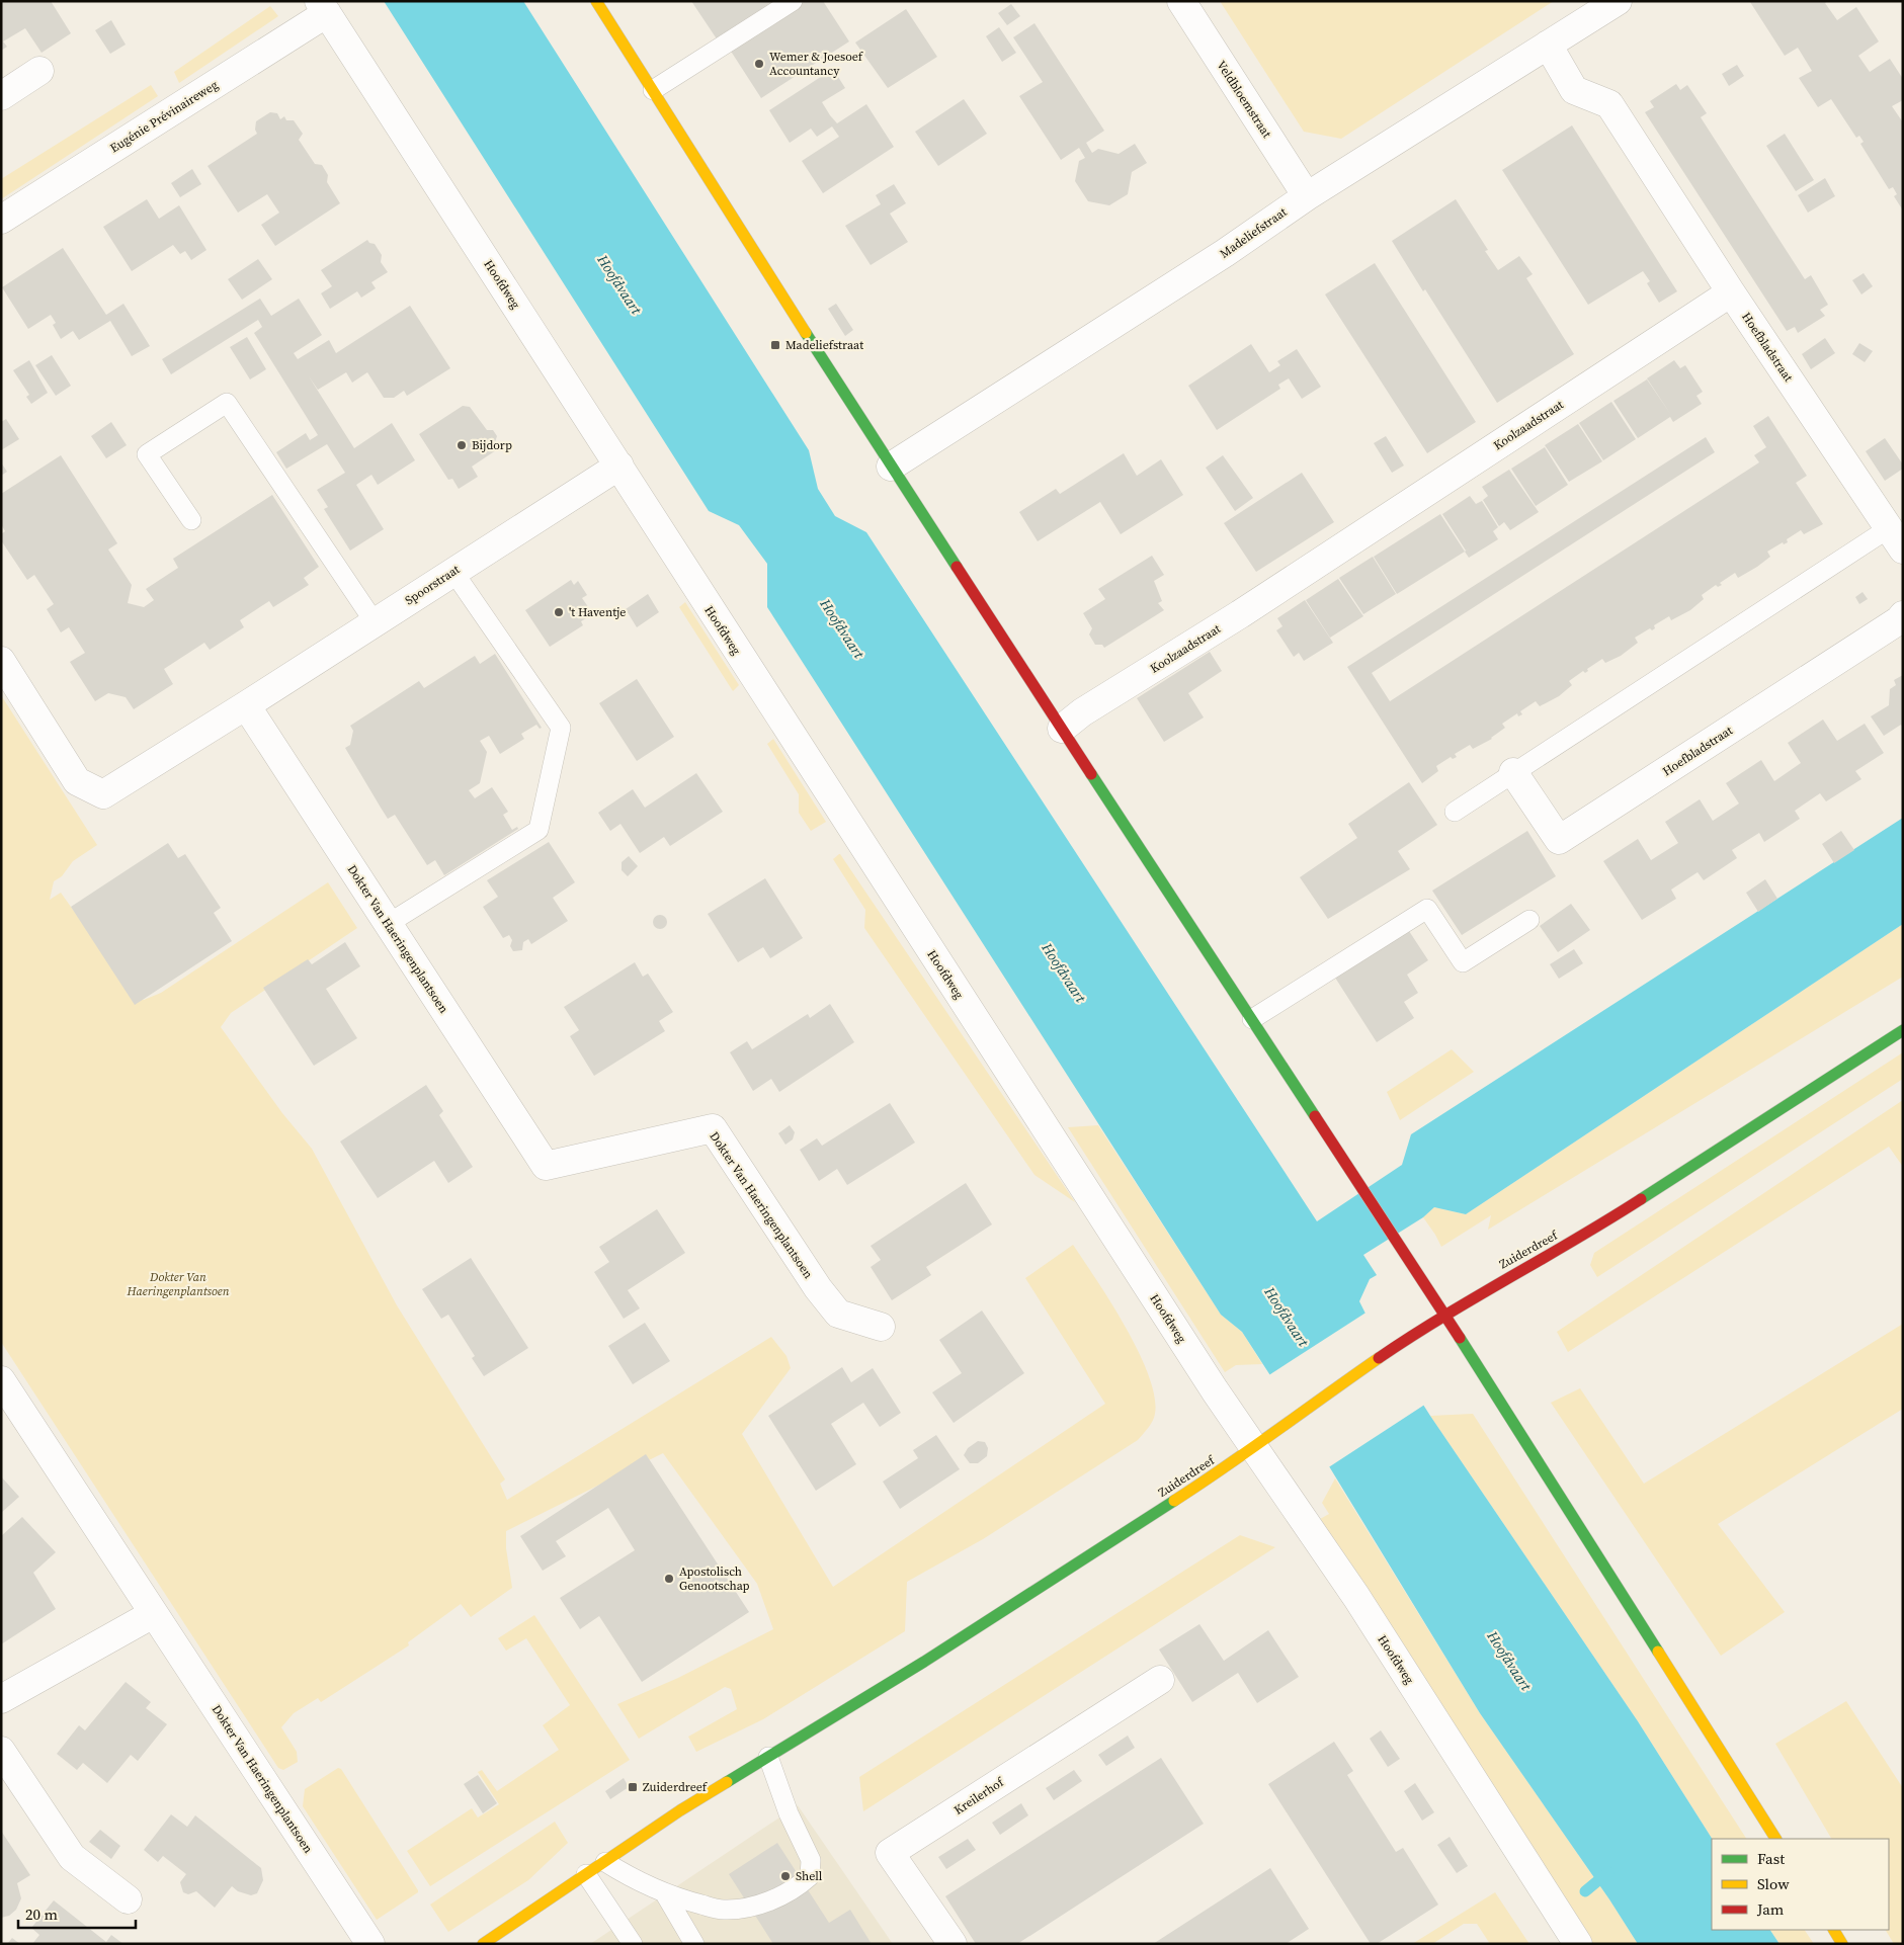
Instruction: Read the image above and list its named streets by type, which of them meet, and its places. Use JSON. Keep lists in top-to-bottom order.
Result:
{
  "streets": {
    "street": [
      "Veldbloemstraat",
      "Eugénie Prévinaireweg",
      "Madeliefstraat",
      "Hoofdweg",
      "Hoefbladstraat",
      "Koolzaadstraat",
      "Spoorstraat",
      "Dokter Van Haeringenplantsoen",
      "Zuiderdreef",
      "Kreilerhof"
    ]
  },
  "crossings": [
    ["Veldbloemstraat", "Madeliefstraat"],
    ["Eugénie Prévinaireweg", "Hoofdweg"],
    ["Hoofdweg", "Spoorstraat"],
    ["Hoofdweg", "Zuiderdreef"],
    ["Hoefbladstraat", "Koolzaadstraat"],
    ["Spoorstraat", "Dokter Van Haeringenplantsoen"]
  ],
  "water": ["Hoofdvaart"],
  "parks": ["Dokter Van Haeringenplantsoen"],
  "places": {
    "other": [
      "Wemer & Joesoef Accountancy",
      "Bijdorp",
      "'t Haventje",
      "Apostolisch Genootschap",
      "Shell"
    ],
    "transit": ["Madeliefstraat", "Zuiderdreef"]
  },
  "legend": ["Fast", "Slow", "Jam"],
  "scale_bar": "20 m"
}
